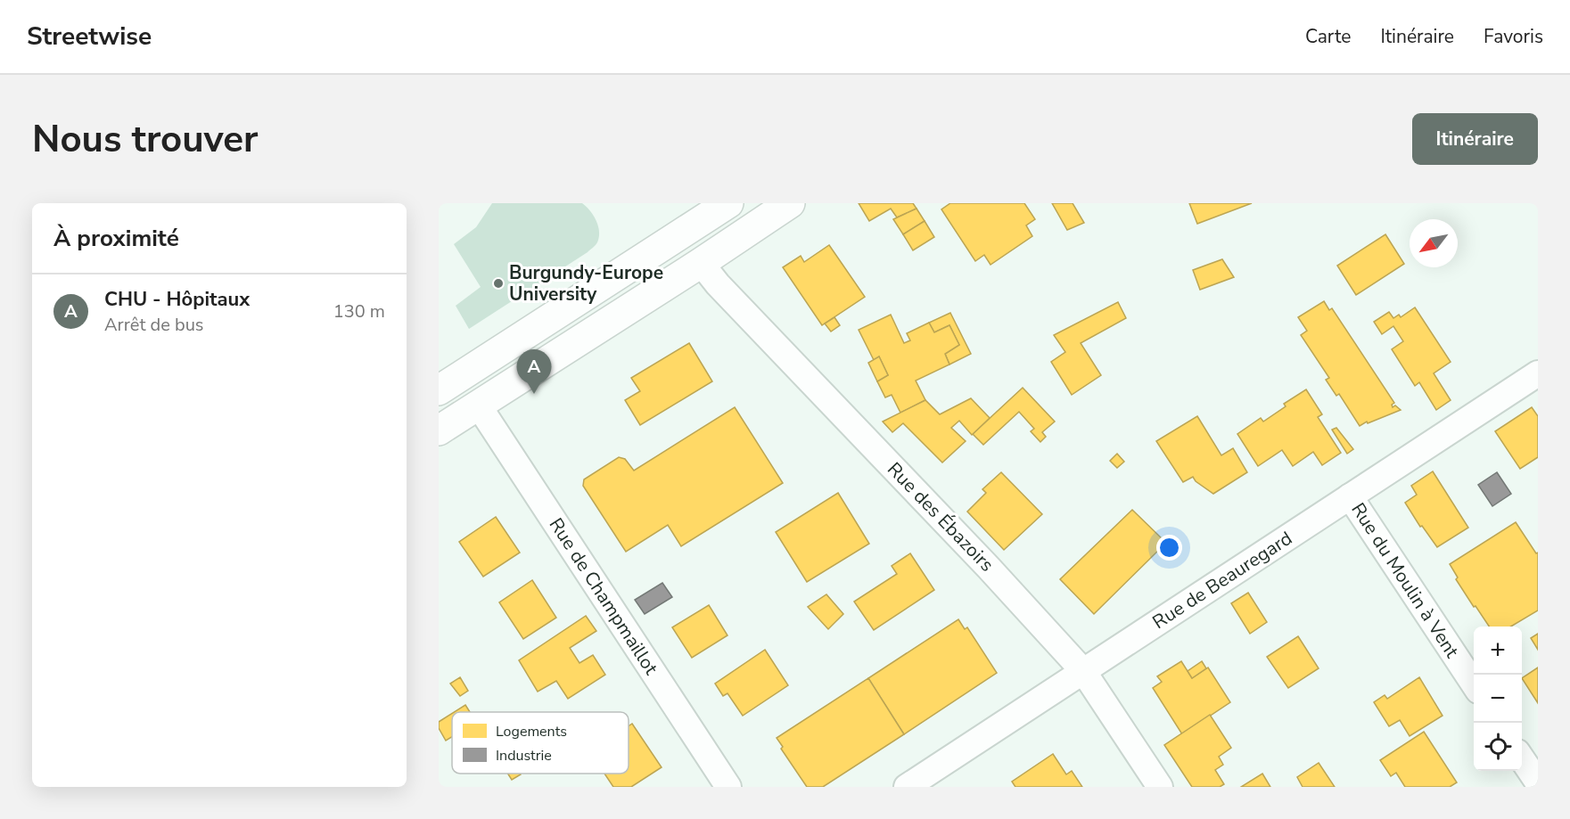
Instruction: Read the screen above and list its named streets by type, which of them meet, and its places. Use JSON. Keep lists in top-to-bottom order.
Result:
{
  "streets": {
    "street": [
      "Rue des Ébazoirs",
      "Rue de Beauregard",
      "Rue du Moulin à Vent",
      "Rue de Champmaillot"
    ]
  },
  "crossings": [
    ["Rue des Ébazoirs", "Rue de Beauregard"],
    ["Rue de Beauregard", "Rue du Moulin à Vent"]
  ],
  "places": ["Burgundy-Europe University"],
  "legend": ["Logements", "Industrie"],
  "north": "bottom left",
  "page": {
    "header": "Streetwise",
    "nav": ["Carte", "Itinéraire", "Favoris"],
    "buttons": "Itinéraire",
    "title": "Nous trouver",
    "heading": "À proximité",
    "list": [
      {
        "mark": "A",
        "name": "CHU - Hôpitaux",
        "note": "Arrêt de bus",
        "value": "130 m"
      }
    ],
    "pins": "A",
    "map_buttons": ["+", "−"]
  }
}
